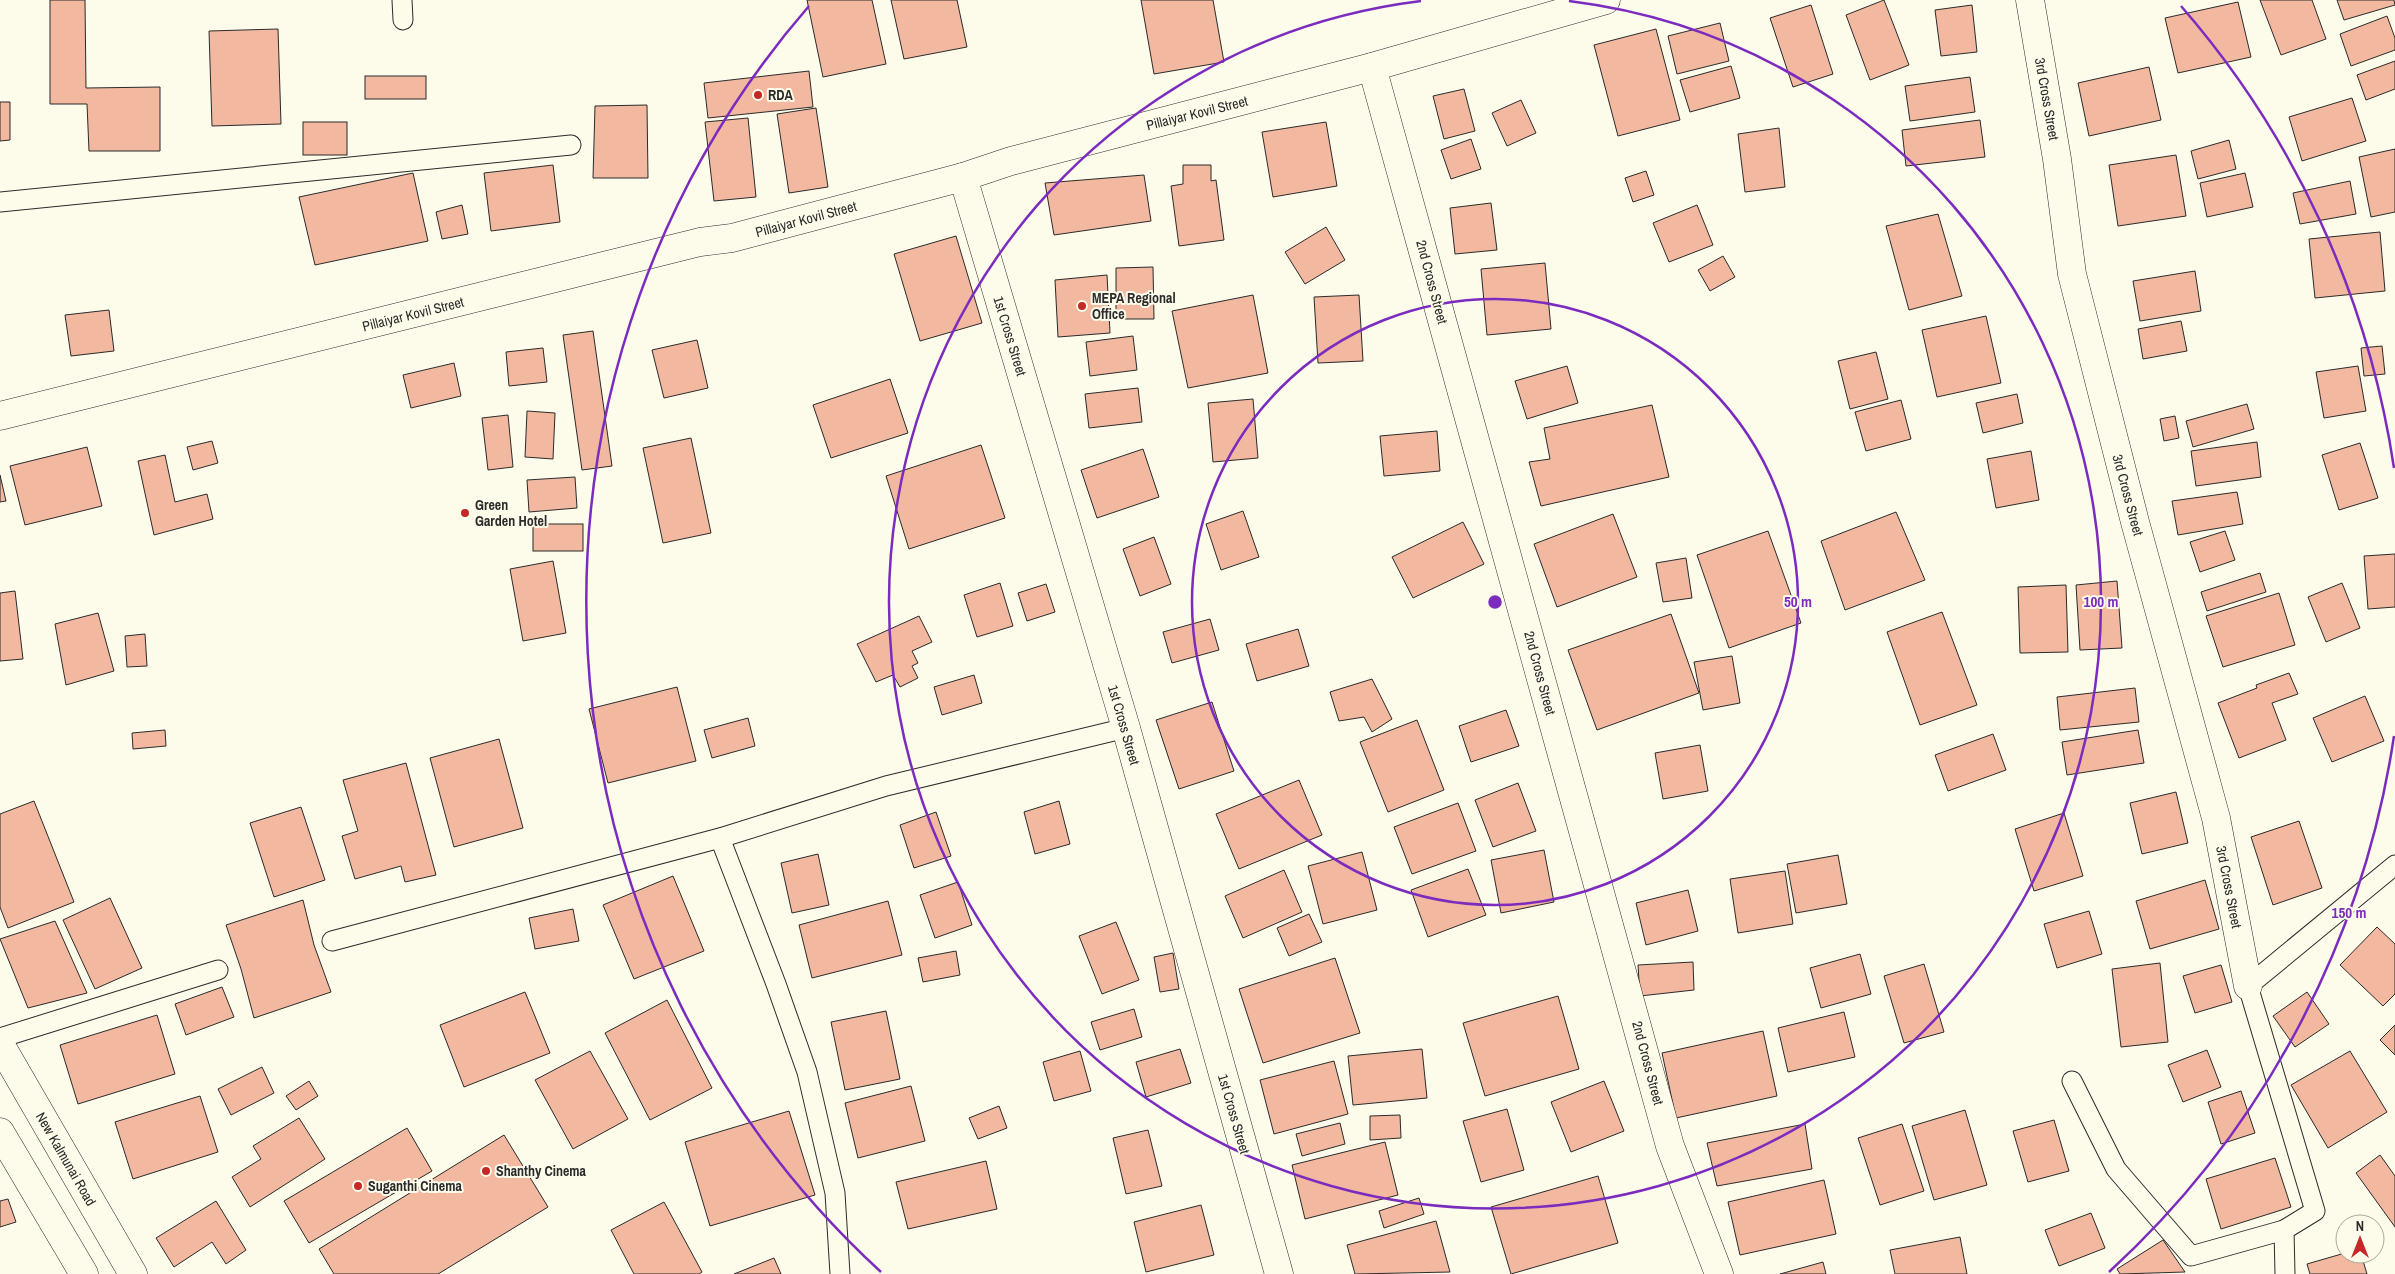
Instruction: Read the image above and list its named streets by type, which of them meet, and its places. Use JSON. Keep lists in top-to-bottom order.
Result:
{
  "streets": {
    "main road": [
      "3rd Cross Street",
      "Pillaiyar Kovil Street",
      "2nd Cross Street",
      "1st Cross Street",
      "New Kalmunai Road"
    ]
  },
  "crossings": [
    ["Pillaiyar Kovil Street", "2nd Cross Street"],
    ["Pillaiyar Kovil Street", "1st Cross Street"]
  ],
  "places": [
    "RDA",
    "MEPA Regional Office",
    "Green Garden Hotel",
    "Shanthy Cinema",
    "Suganthi Cinema"
  ],
  "north": "top",
  "rings": ["50 m", "100 m", "150 m"]
}
